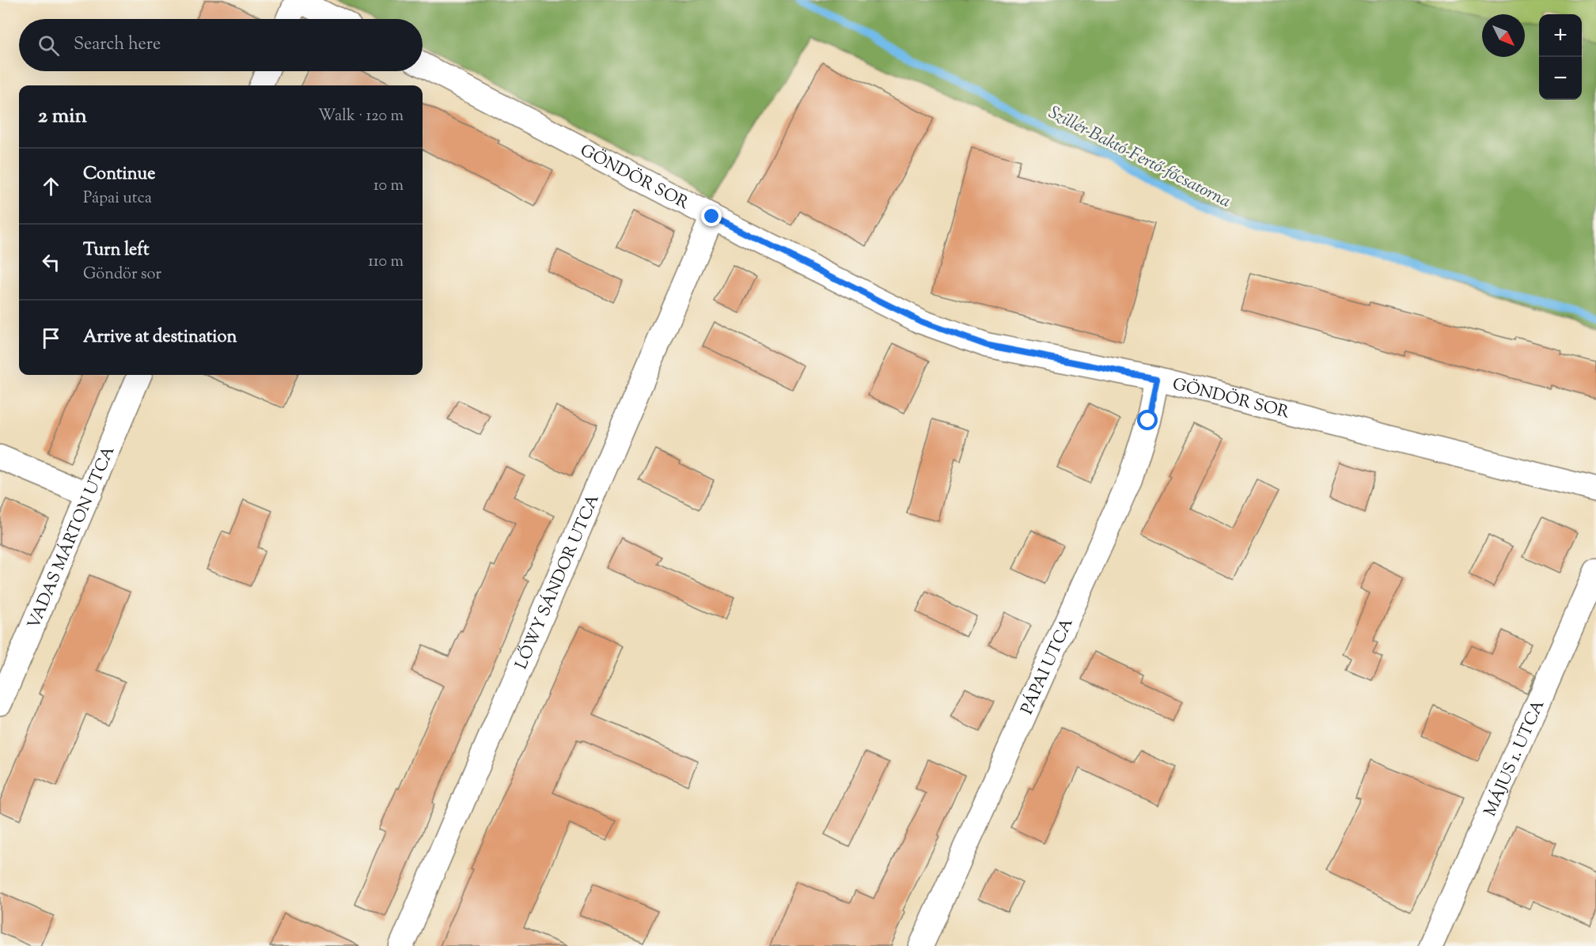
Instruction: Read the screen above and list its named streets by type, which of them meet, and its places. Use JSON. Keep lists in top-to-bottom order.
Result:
{
  "streets": {
    "street": [
      "GÖNDÖR SOR",
      "VADAS MÁRTON UTCA",
      "LŐWY SÁNDOR UTCA",
      "PÁPAI UTCA",
      "MÁJUS 1. UTCA"
    ]
  },
  "crossings": [
    ["GÖNDÖR SOR", "LŐWY SÁNDOR UTCA"],
    ["GÖNDÖR SOR", "PÁPAI UTCA"]
  ],
  "water": ["Szillér-Baktó-Fertő-főcsatorna"],
  "north": "bottom right",
  "page": {
    "map_buttons": ["+", "−"],
    "search": "Search here",
    "heading": ["2 min", "Walk · 120 m"],
    "list": [
      ["Continue", "Pápai utca", "10 m"],
      ["Turn left", "Göndör sor", "110 m"],
      "Arrive at destination"
    ]
  }
}
